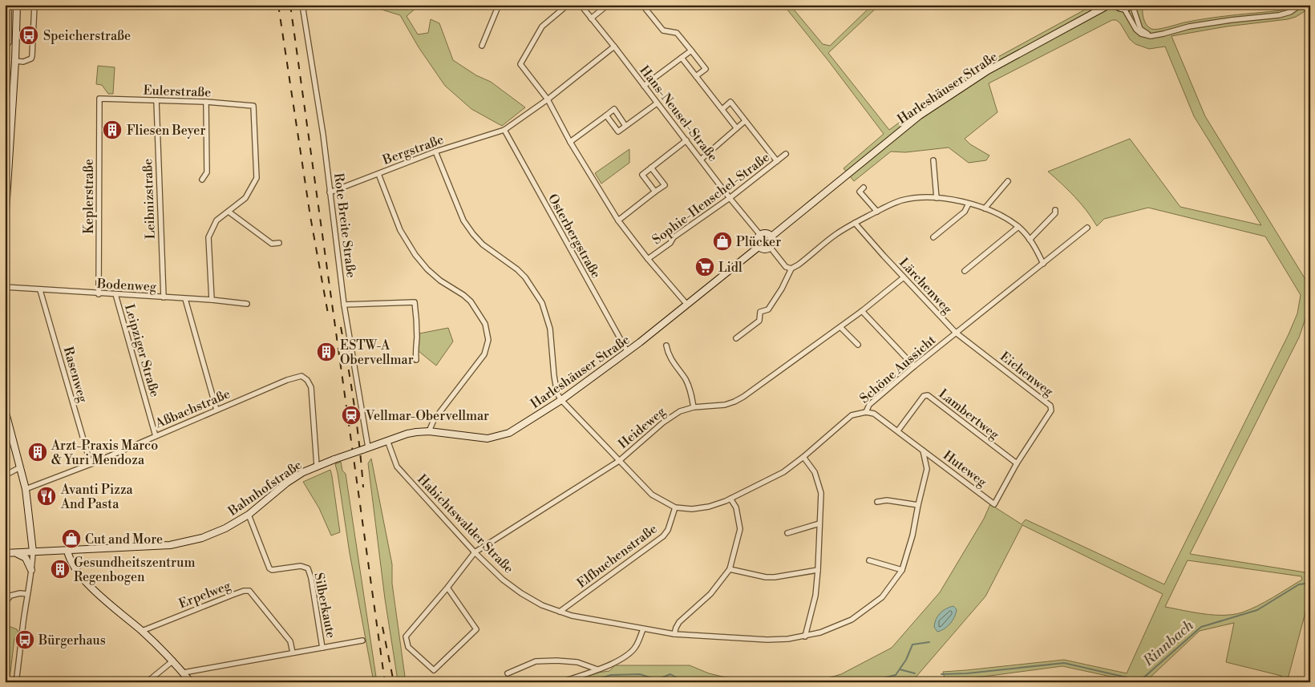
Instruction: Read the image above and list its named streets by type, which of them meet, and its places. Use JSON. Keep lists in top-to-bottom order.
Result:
{
  "streets": {
    "main road": ["Harleshäuser Straße", "Bahnhofstraße"],
    "street": [
      "Eulerstraße",
      "Hans-Neusel-Straße",
      "Bergstraße",
      "Keplerstraße",
      "Sophie-Henschel-Straße",
      "Leibnizstraße",
      "Rote Breite Straße",
      "Osterbergstraße",
      "Bodenweg",
      "Lärchenweg",
      "Leipziger Straße",
      "Schöne Aussicht",
      "Eichenweg",
      "Rasenweg",
      "Aßbachstraße",
      "Lambertweg",
      "Heideweg",
      "Huteweg",
      "Habichtswalder Straße",
      "Elfbuchenstraße",
      "Erpelweg",
      "Silberkaute"
    ]
  },
  "crossings": [
    ["Harleshäuser Straße", "Hans-Neusel-Straße"],
    ["Harleshäuser Straße", "Osterbergstraße"],
    ["Harleshäuser Straße", "Schöne Aussicht"],
    ["Harleshäuser Straße", "Bahnhofstraße"],
    ["Harleshäuser Straße", "Habichtswalder Straße"],
    ["Eulerstraße", "Keplerstraße"],
    ["Eulerstraße", "Leibnizstraße"],
    ["Hans-Neusel-Straße", "Bergstraße"],
    ["Hans-Neusel-Straße", "Sophie-Henschel-Straße"],
    ["Bergstraße", "Rote Breite Straße"],
    ["Bergstraße", "Osterbergstraße"],
    ["Keplerstraße", "Bodenweg"],
    ["Leibnizstraße", "Bodenweg"],
    ["Rote Breite Straße", "Bahnhofstraße"],
    ["Bodenweg", "Leipziger Straße"],
    ["Bodenweg", "Rasenweg"],
    ["Lärchenweg", "Schöne Aussicht"],
    ["Lärchenweg", "Eichenweg"],
    ["Lärchenweg", "Heideweg"],
    ["Leipziger Straße", "Aßbachstraße"],
    ["Schöne Aussicht", "Eichenweg"],
    ["Schöne Aussicht", "Heideweg"],
    ["Schöne Aussicht", "Elfbuchenstraße"],
    ["Eichenweg", "Lambertweg"],
    ["Eichenweg", "Huteweg"],
    ["Rasenweg", "Aßbachstraße"],
    ["Aßbachstraße", "Bahnhofstraße"],
    ["Heideweg", "Habichtswalder Straße"],
    ["Huteweg", "Habichtswalder Straße"],
    ["Bahnhofstraße", "Habichtswalder Straße"],
    ["Bahnhofstraße", "Silberkaute"],
    ["Habichtswalder Straße", "Elfbuchenstraße"],
    ["Erpelweg", "Silberkaute"]
  ],
  "water": ["Rinnbach"],
  "places": {
    "bus stop": ["Speicherstraße", "Bürgerhaus"],
    "building": [
      "Fliesen Beyer",
      "ESTW-A Obervellmar",
      "Arzt-Praxis Marco & Yuri Mendoza",
      "Gesundheitszentrum Regenbogen"
    ],
    "shop": ["Plücker", "Cut and More"],
    "supermarket": ["Lidl"],
    "station": ["Vellmar-Obervellmar"],
    "restaurant": ["Avanti Pizza And Pasta"]
  }
}
